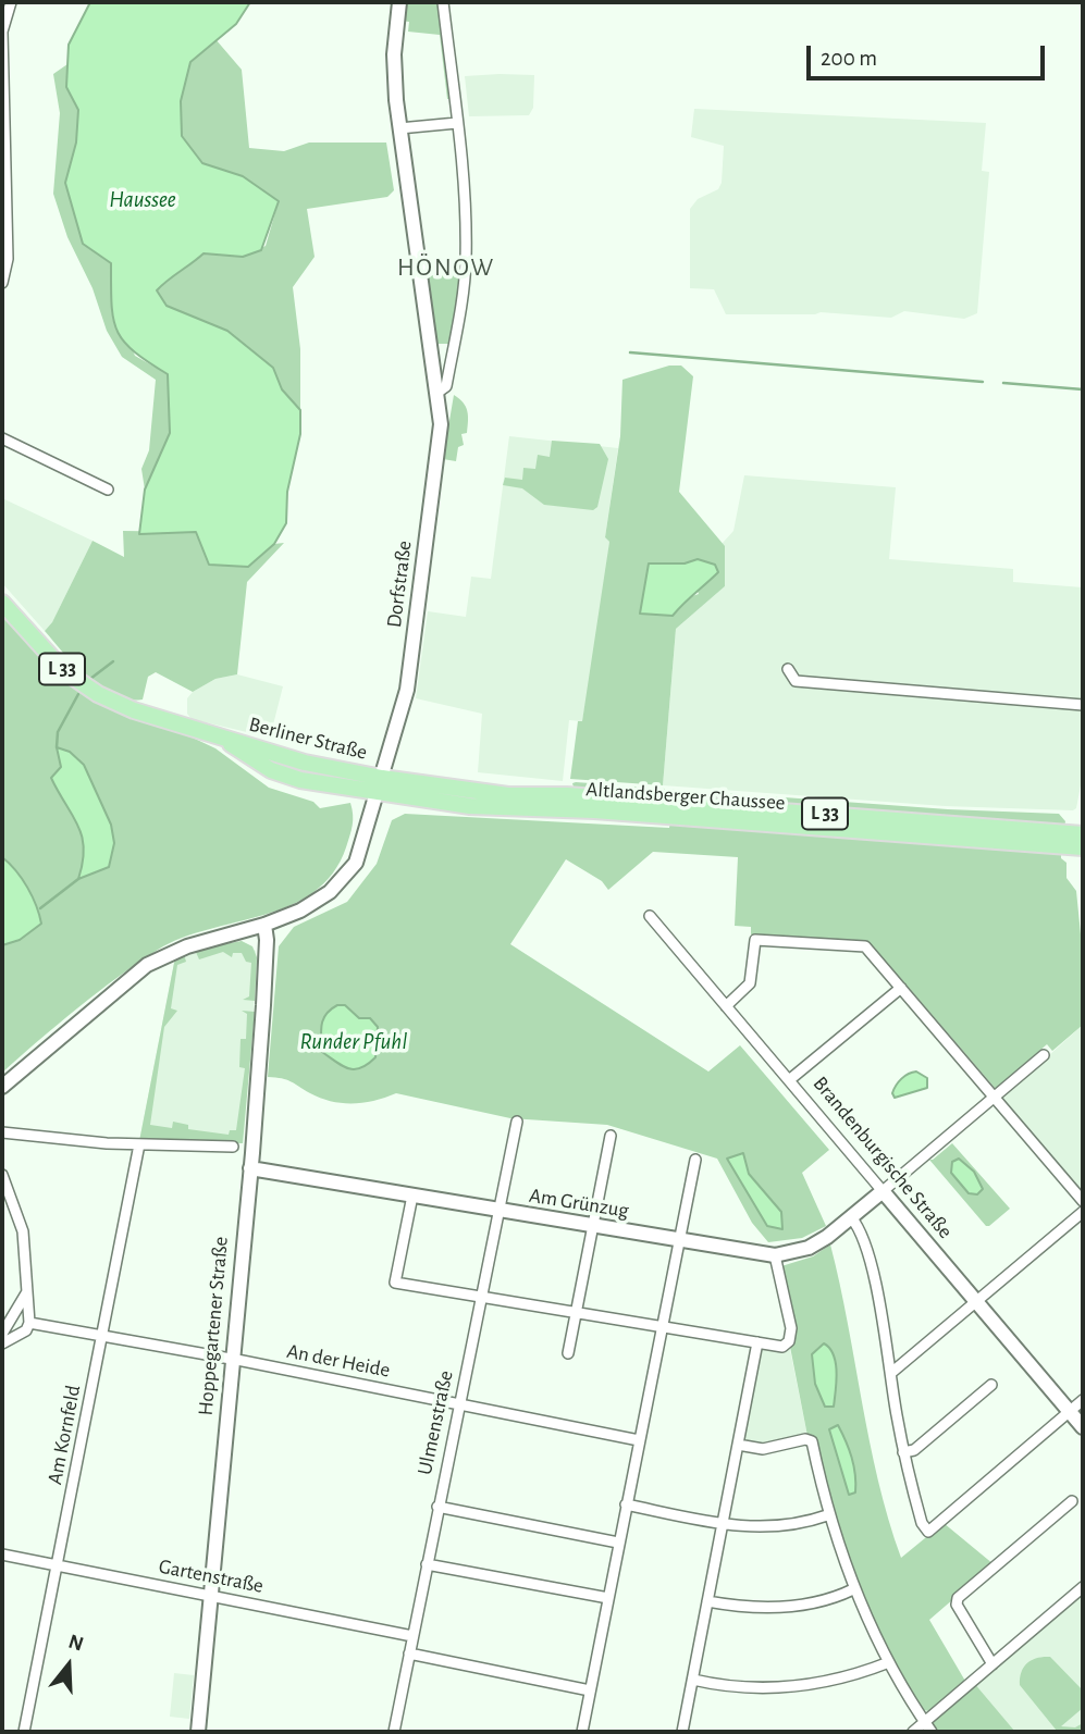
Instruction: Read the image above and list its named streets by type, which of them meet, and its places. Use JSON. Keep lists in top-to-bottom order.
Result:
{
  "streets": {
    "main road": [
      "Dorfstraße",
      "L 33",
      "Berliner Straße",
      "Altlandsberger Chaussee",
      "Brandenburgische Straße",
      "Am Grünzug",
      "Hoppegartener Straße"
    ],
    "street": [
      "An der Heide",
      "Ulmenstraße",
      "Am Kornfeld",
      "Gartenstraße"
    ]
  },
  "crossings": [
    ["Dorfstraße", "Berliner Straße"],
    ["Dorfstraße", "Altlandsberger Chaussee"],
    ["Dorfstraße", "Hoppegartener Straße"],
    ["Berliner Straße", "Altlandsberger Chaussee"],
    ["Brandenburgische Straße", "Am Grünzug"],
    ["Am Grünzug", "Hoppegartener Straße"],
    ["Am Grünzug", "Ulmenstraße"],
    ["Hoppegartener Straße", "An der Heide"],
    ["Hoppegartener Straße", "Gartenstraße"],
    ["An der Heide", "Ulmenstraße"],
    ["An der Heide", "Am Kornfeld"],
    ["Ulmenstraße", "Gartenstraße"],
    ["Am Kornfeld", "Gartenstraße"]
  ],
  "districts": ["HÖNOW"],
  "water": ["Haussee", "Runder Pfuhl"],
  "scale_bar": "200 m",
  "north": "top"
}
